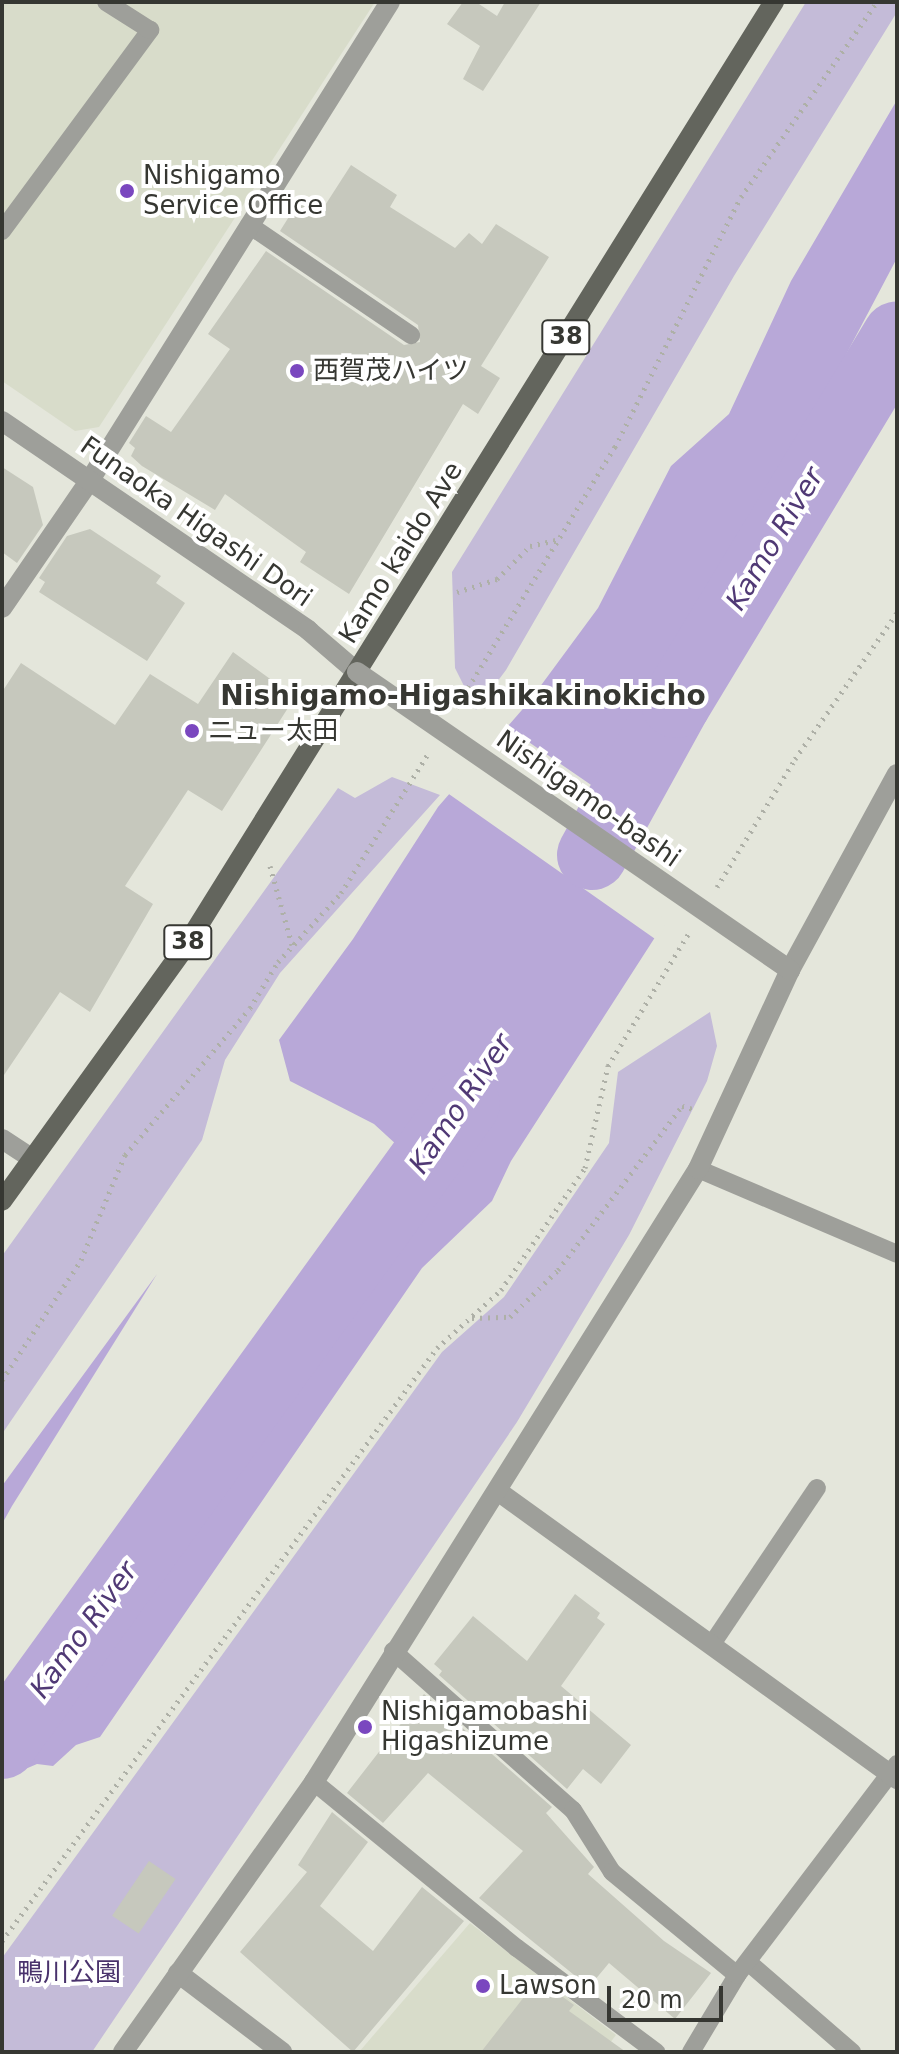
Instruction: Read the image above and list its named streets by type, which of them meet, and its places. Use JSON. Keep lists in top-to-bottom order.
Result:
{
  "streets": {
    "main road": ["38", "Kamo kaido Ave"],
    "street": ["Funaoka Higashi Dori", "Nishigamo-bashi"]
  },
  "crossings": [
    ["Funaoka Higashi Dori", "Kamo kaido Ave"],
    ["Funaoka Higashi Dori", "Nishigamo-bashi"],
    ["Kamo kaido Ave", "Nishigamo-bashi"]
  ],
  "districts": ["Nishigamo-Higashikakinokicho"],
  "water": ["Kamo River"],
  "parks": ["鴨川公園"],
  "places": [
    "Nishigamo Service Office",
    "西賀茂ハイツ",
    "ニュー太田",
    "Nishigamobashi Higashizume",
    "Lawson"
  ],
  "scale_bar": "20 m"
}
